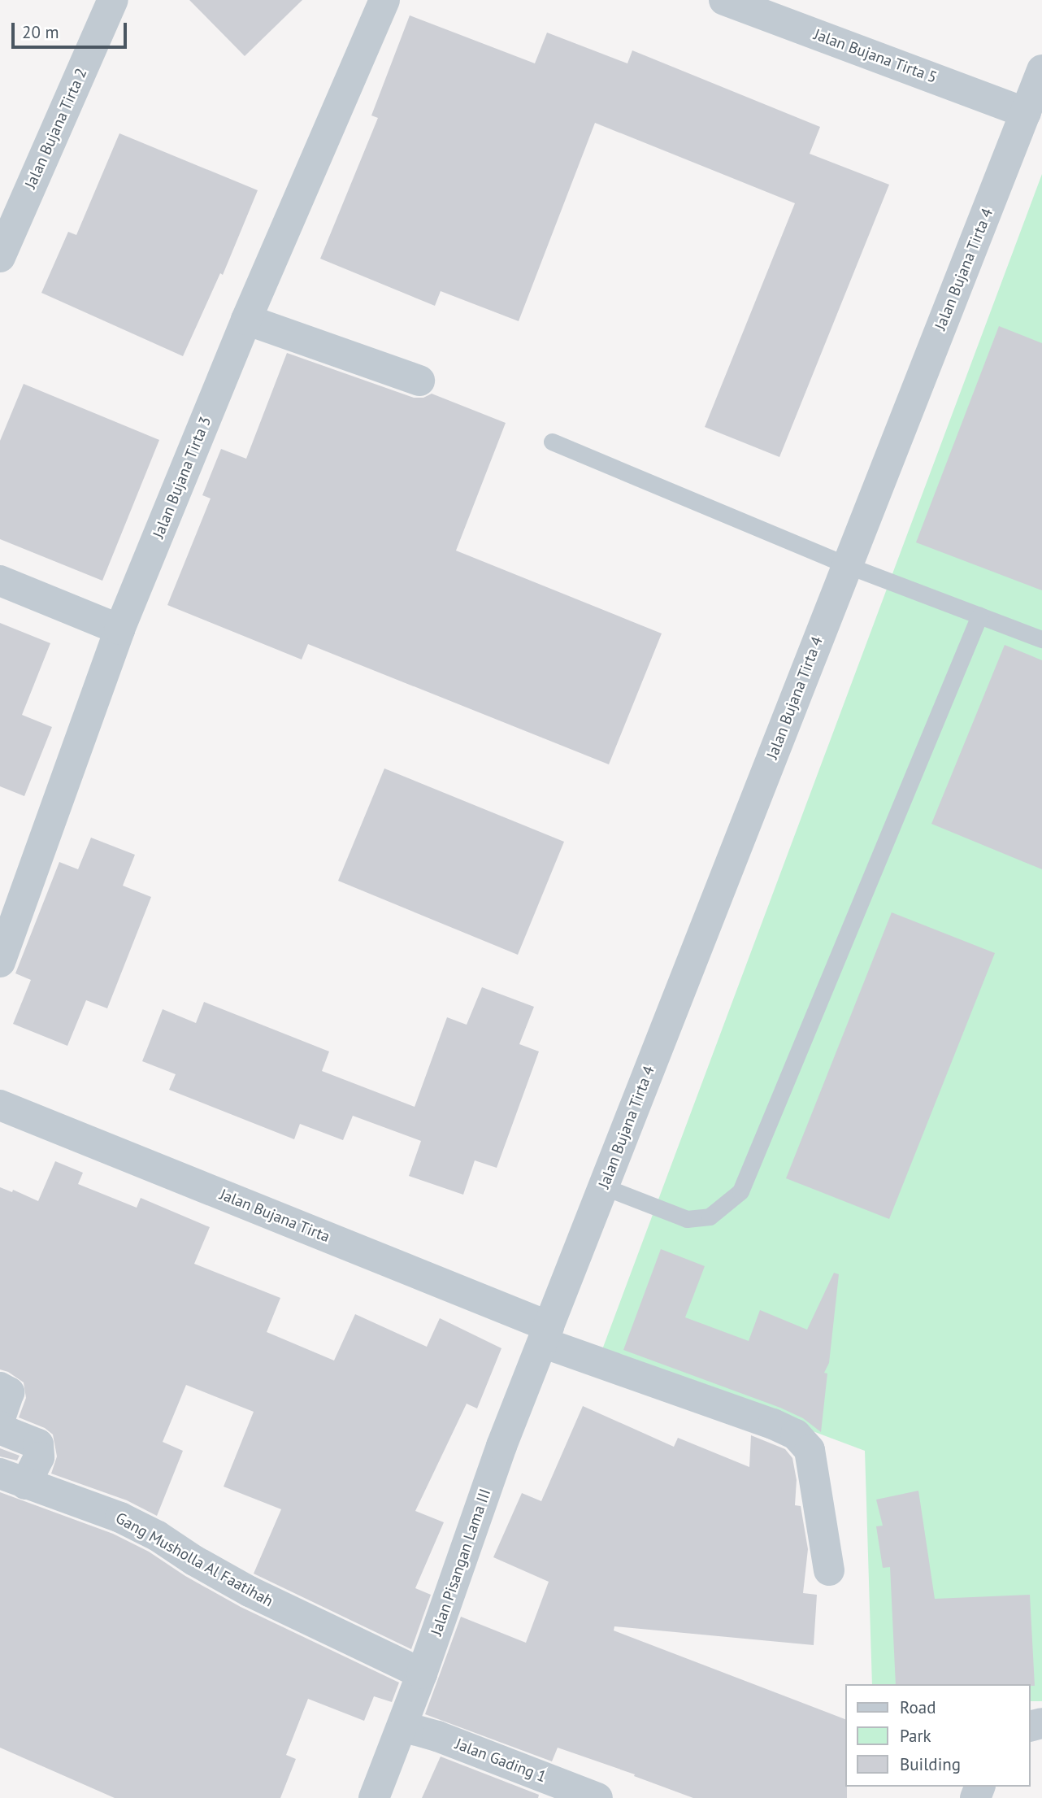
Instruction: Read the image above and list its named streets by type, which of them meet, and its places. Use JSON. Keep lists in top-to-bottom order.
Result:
{
  "streets": {
    "street": [
      "Jalan Bujana Tirta 5",
      "Jalan Bujana Tirta 2",
      "Jalan Bujana Tirta 4",
      "Jalan Bujana Tirta 3",
      "Jalan Bujana Tirta",
      "Gang Musholla Al Faatihah",
      "Jalan Pisangan Lama III",
      "Jalan Gading 1"
    ]
  },
  "crossings": [
    ["Jalan Bujana Tirta 5", "Jalan Bujana Tirta 4"],
    ["Jalan Bujana Tirta 4", "Jalan Bujana Tirta"],
    ["Jalan Bujana Tirta 4", "Jalan Pisangan Lama III"],
    ["Jalan Bujana Tirta", "Jalan Pisangan Lama III"],
    ["Gang Musholla Al Faatihah", "Jalan Pisangan Lama III"],
    ["Jalan Pisangan Lama III", "Jalan Gading 1"]
  ],
  "legend": ["Road", "Park", "Building"],
  "scale_bar": "20 m"
}
